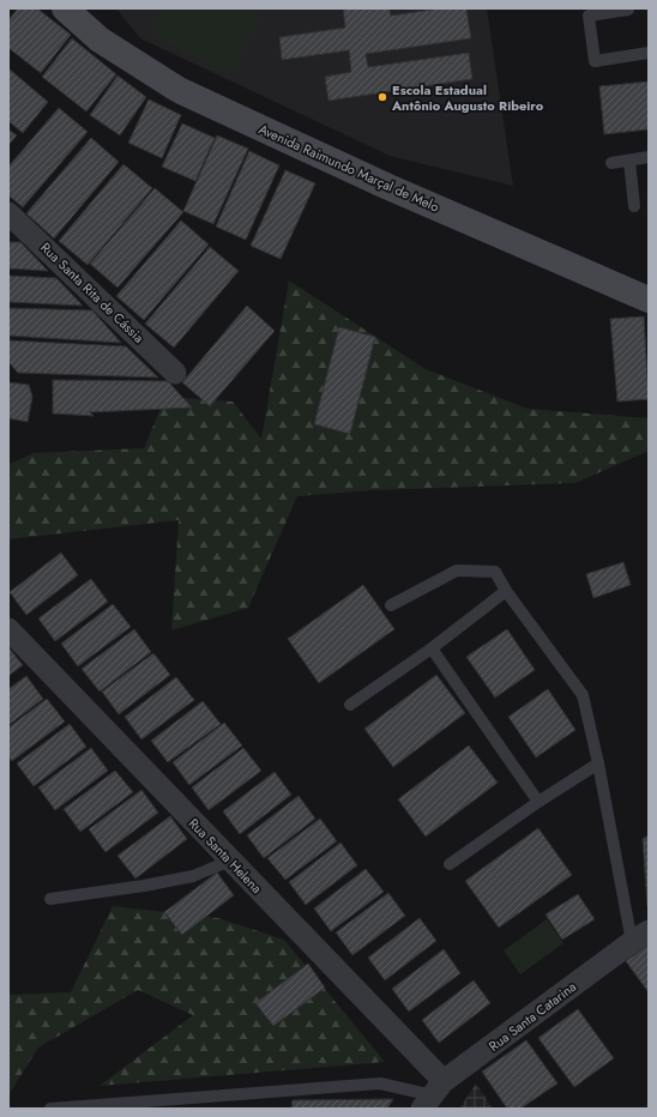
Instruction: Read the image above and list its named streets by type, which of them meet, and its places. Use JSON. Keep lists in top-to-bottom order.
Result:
{
  "streets": {
    "street": [
      "Avenida Raimundo Marçal de Melo",
      "Rua Santa Rita de Cássia",
      "Rua Santa Helena",
      "Rua Santa Catarina"
    ]
  },
  "crossings": [
    ["Rua Santa Helena", "Rua Santa Catarina"]
  ],
  "places": ["Escola Estadual Antônio Augusto Ribeiro"]
}
